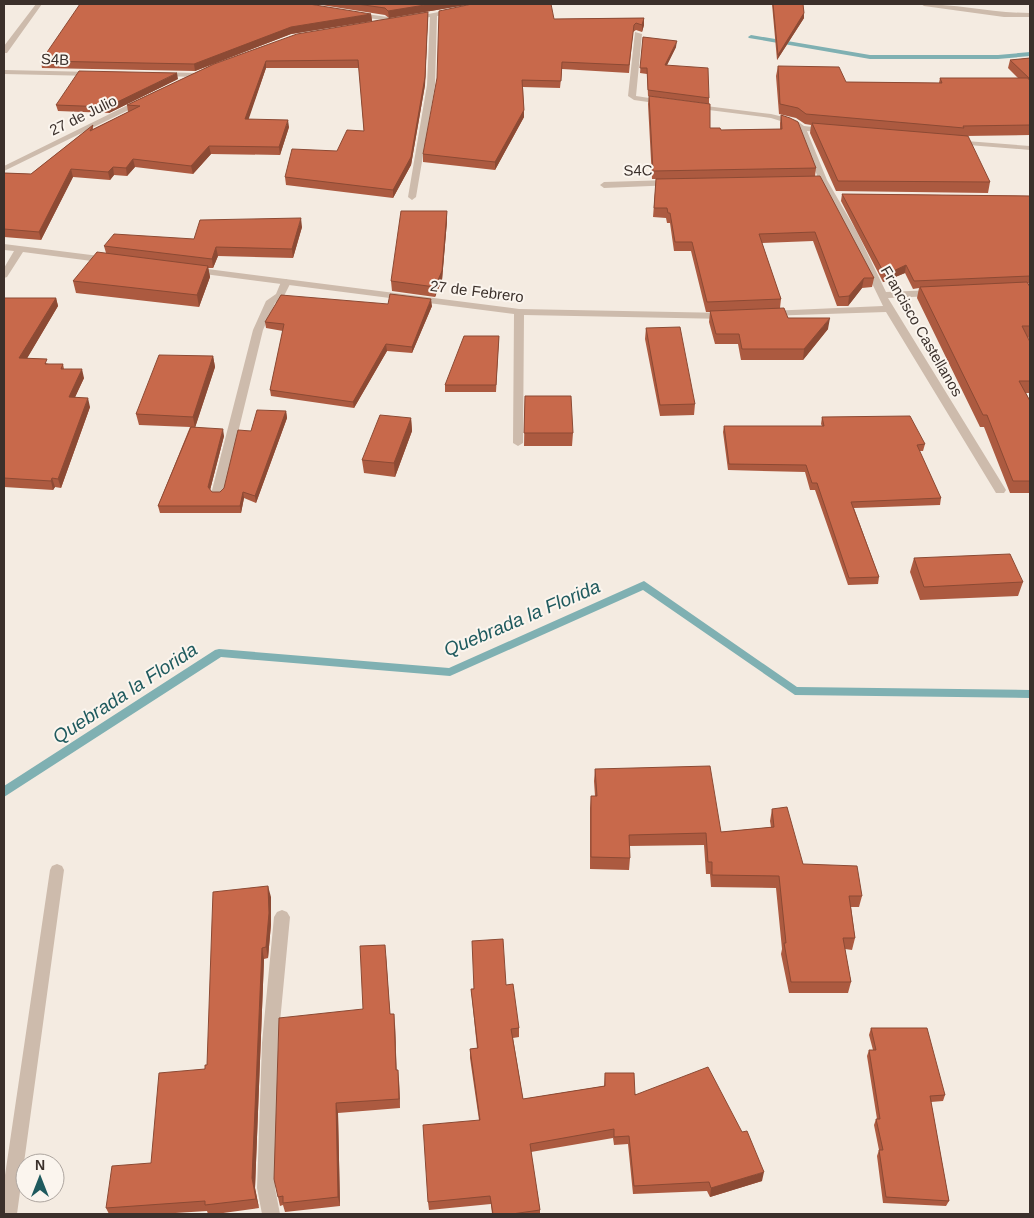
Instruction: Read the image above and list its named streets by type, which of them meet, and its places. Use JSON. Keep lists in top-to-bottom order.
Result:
{
  "streets": {
    "street": [
      "S4B",
      "27 de Julio",
      "S4C",
      "27 de Febrero",
      "Francisco Castellanos"
    ]
  },
  "water": ["Quebrada la Florida"],
  "north": "top"
}
